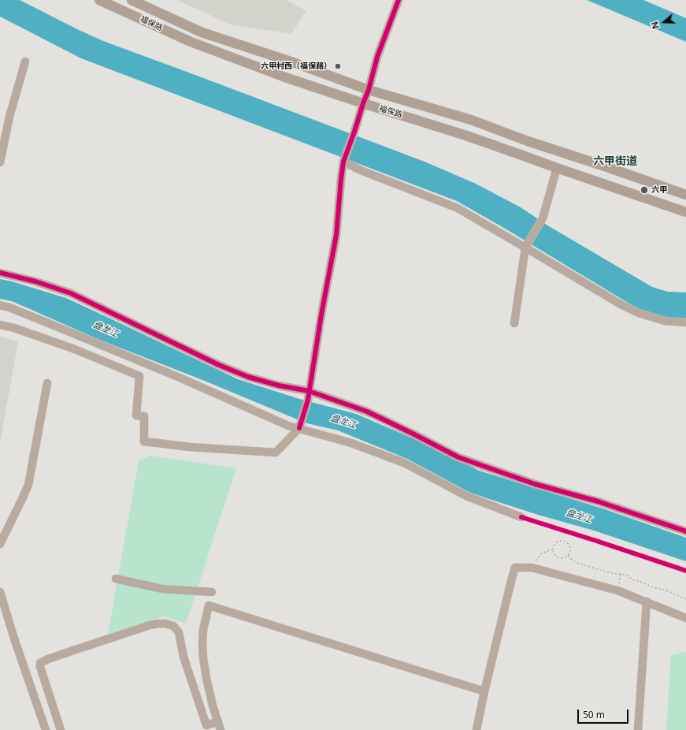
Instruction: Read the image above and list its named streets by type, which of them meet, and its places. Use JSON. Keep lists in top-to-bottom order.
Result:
{
  "streets": {
    "main road": ["福保路"]
  },
  "districts": ["六甲街道"],
  "water": ["盘龙江"],
  "places": ["六甲村西（福保路）", "六甲"],
  "scale_bar": "50 m",
  "north": "left"
}
